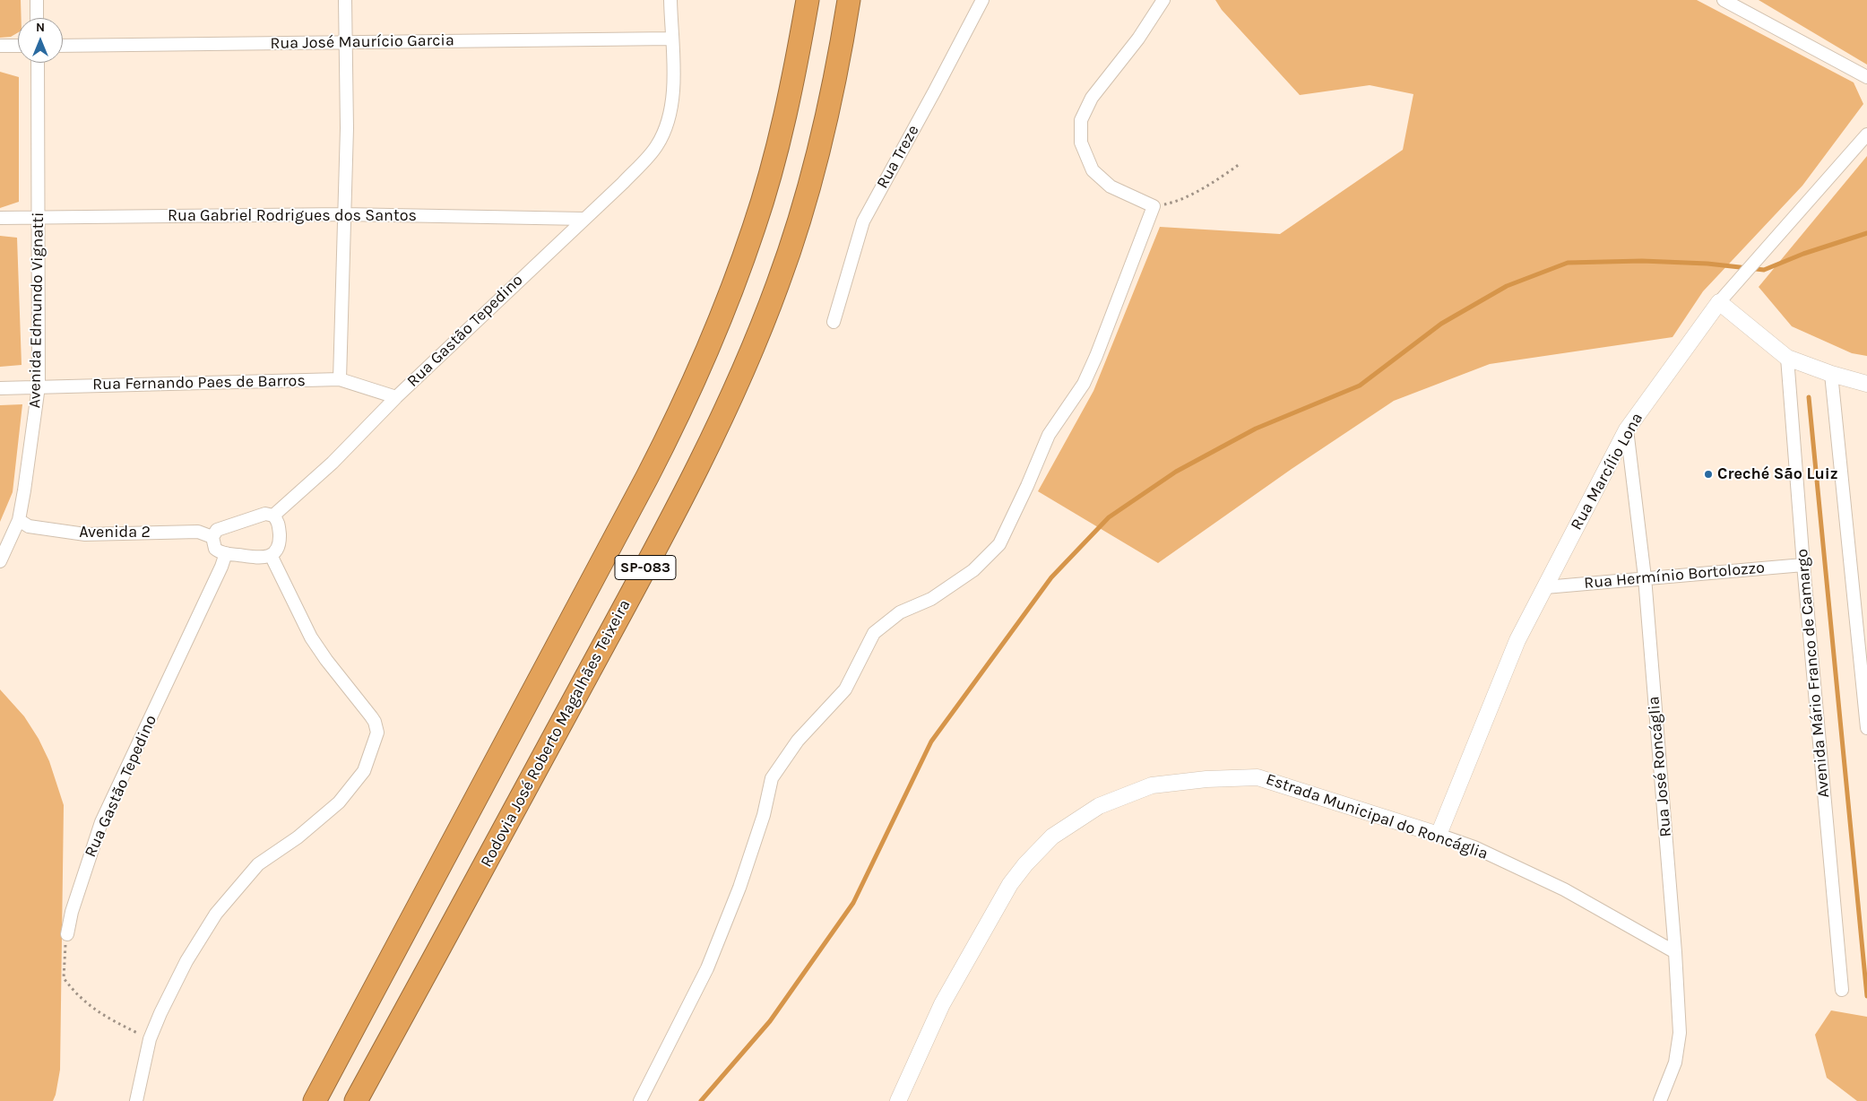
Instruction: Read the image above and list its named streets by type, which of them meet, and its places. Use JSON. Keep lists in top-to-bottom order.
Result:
{
  "streets": {
    "highway": ["SP-083", "Rodovia José Roberto Magalhães Teixeira"],
    "street": [
      "Rua José Maurício Garcia",
      "Rua Treze",
      "Rua Gabriel Rodrigues dos Santos",
      "Avenida Edmundo Vignatti",
      "Rua Gastão Tepedino",
      "Rua Fernando Paes de Barros",
      "Rua Marcílio Lona",
      "Avenida 2",
      "Rua Hermínio Bortolozzo",
      "Avenida Mário Franco de Camargo",
      "Rua José Roncáglia",
      "Estrada Municipal do Roncáglia"
    ]
  },
  "crossings": [
    ["Rua José Maurício Garcia", "Rua Gastão Tepedino"],
    ["Rua Gabriel Rodrigues dos Santos", "Avenida Edmundo Vignatti"],
    ["Rua Gabriel Rodrigues dos Santos", "Rua Gastão Tepedino"],
    ["Avenida Edmundo Vignatti", "Rua Fernando Paes de Barros"],
    ["Avenida Edmundo Vignatti", "Avenida 2"],
    ["Rua Gastão Tepedino", "Rua Fernando Paes de Barros"],
    ["Rua Marcílio Lona", "Rua Hermínio Bortolozzo"],
    ["Rua Marcílio Lona", "Rua José Roncáglia"],
    ["Rua Marcílio Lona", "Estrada Municipal do Roncáglia"],
    ["Rua Hermínio Bortolozzo", "Avenida Mário Franco de Camargo"],
    ["Rua Hermínio Bortolozzo", "Rua José Roncáglia"],
    ["Rua José Roncáglia", "Estrada Municipal do Roncáglia"]
  ],
  "places": ["Creché São Luiz"],
  "north": "top"
}
